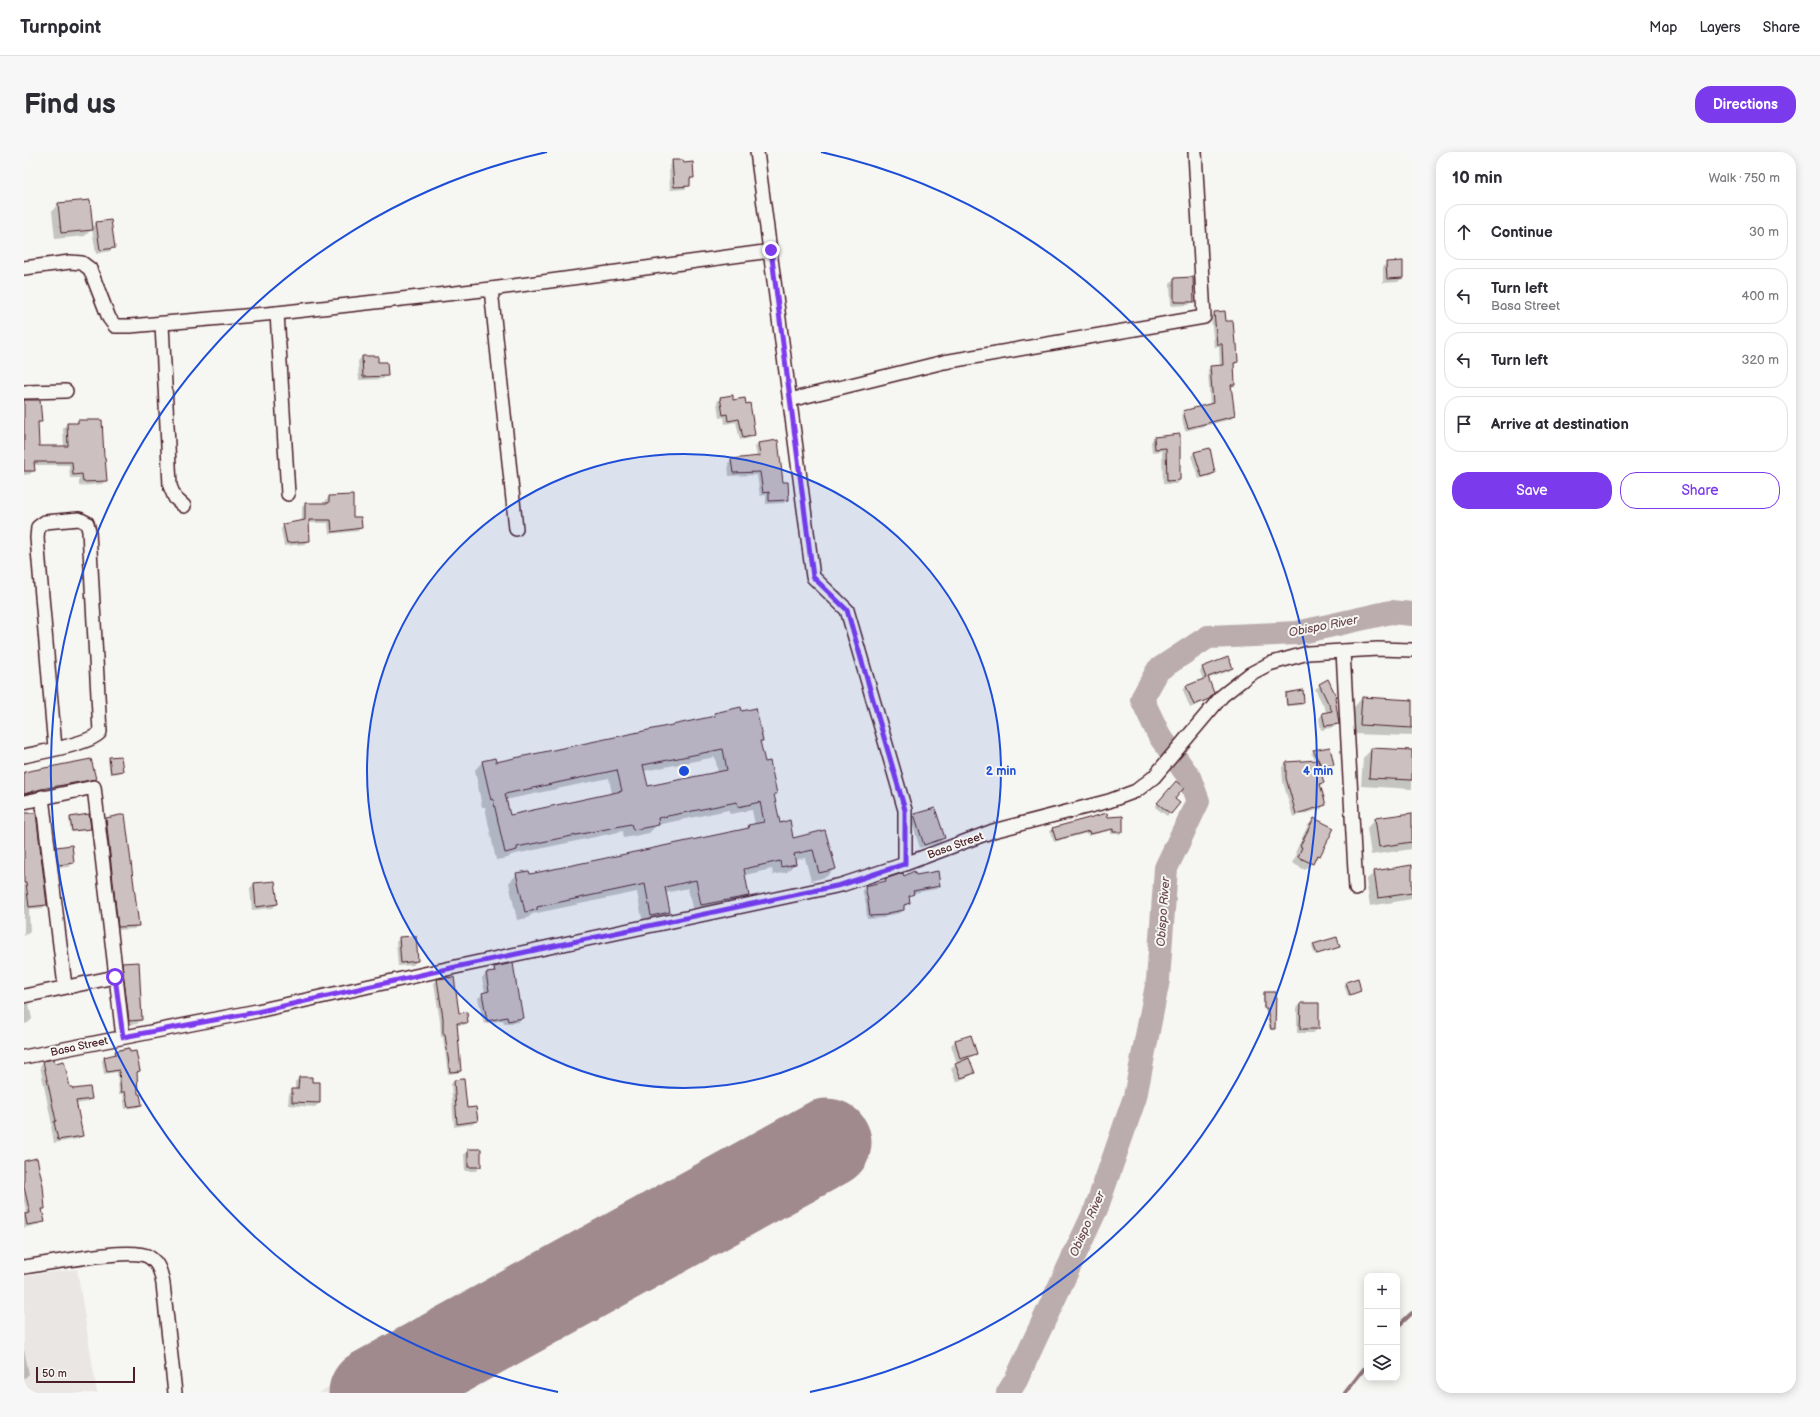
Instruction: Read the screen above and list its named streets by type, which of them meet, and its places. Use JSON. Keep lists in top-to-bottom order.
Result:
{
  "streets": {
    "street": ["Basa Street"]
  },
  "water": ["Obispo River"],
  "scale_bar": "50 m",
  "page": {
    "header": "Turnpoint",
    "nav": ["Map", "Layers", "Share"],
    "buttons": [
      "Directions",
      ["Save", "Share"]
    ],
    "title": "Find us",
    "heading": ["10 min", "Walk · 750 m"],
    "list": [
      ["Continue", "30 m"],
      ["Turn left", "Basa Street", "400 m"],
      ["Turn left", "320 m"],
      "Arrive at destination"
    ],
    "map_buttons": ["+", "−"],
    "scale": "50 m"
  },
  "rings": ["2 min", "4 min"]
}
